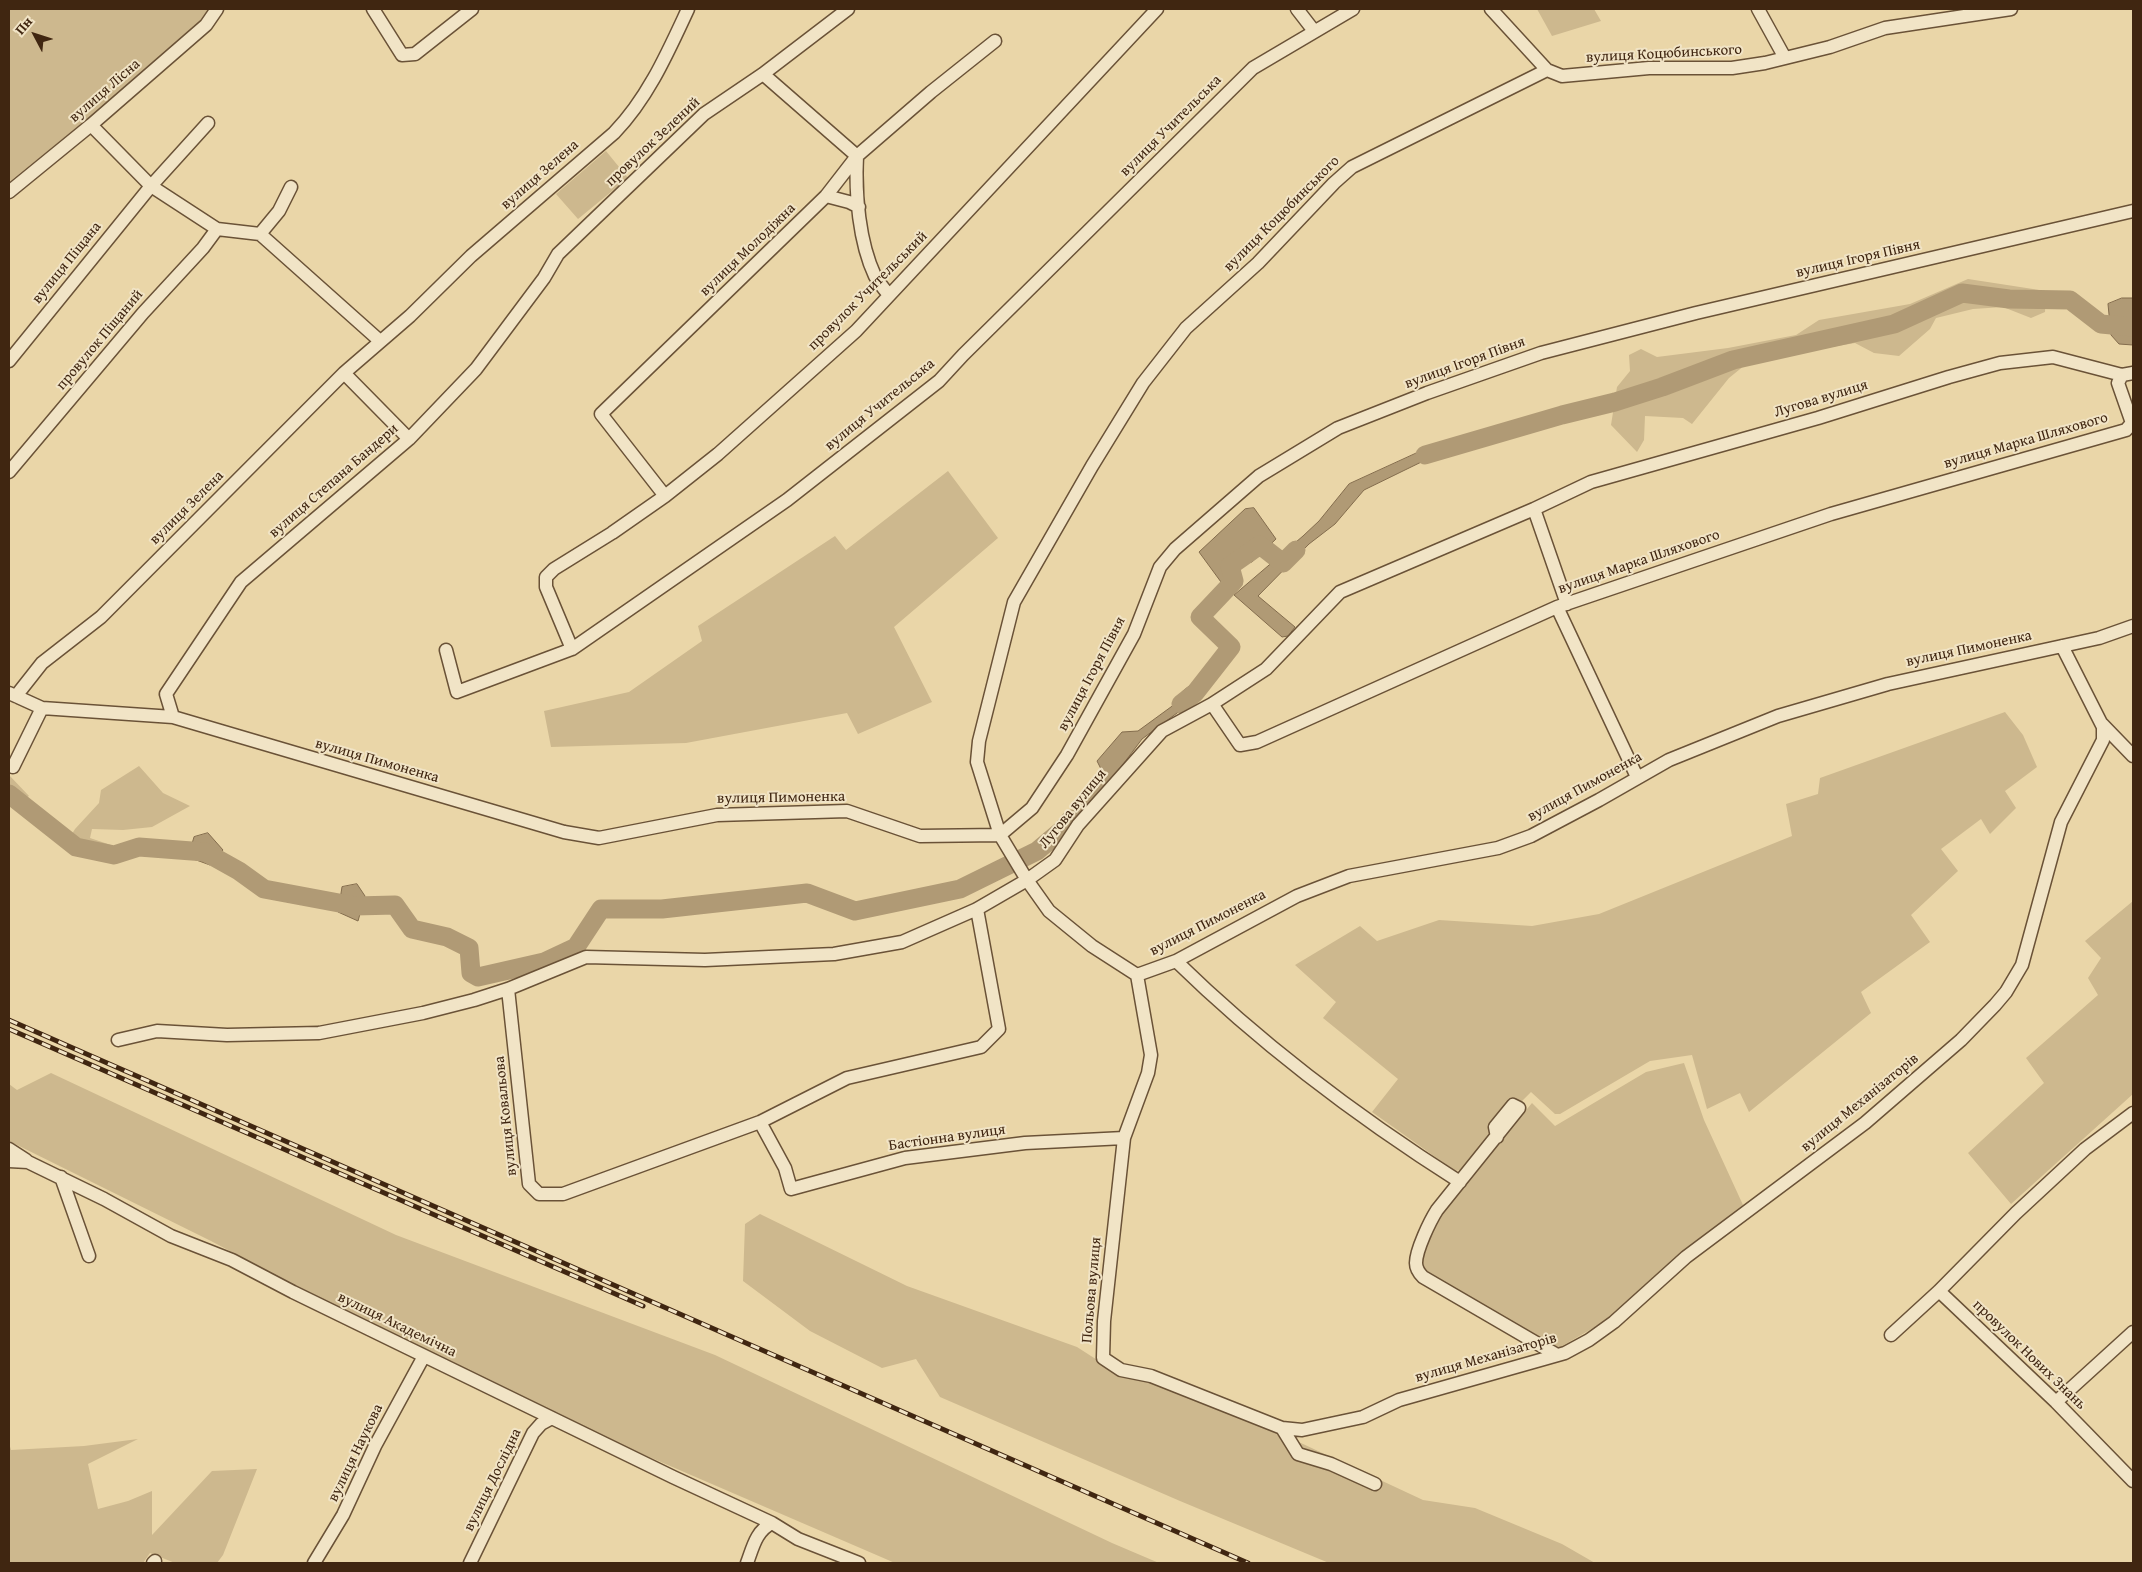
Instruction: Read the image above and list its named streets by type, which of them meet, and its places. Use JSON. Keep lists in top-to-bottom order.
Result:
{
  "streets": {
    "street": [
      "вулиця Коцюбинського",
      "вулиця Лісна",
      "вулиця Учительська",
      "провулок Зелений",
      "вулиця Зелена",
      "вулиця Молодіжна",
      "вулиця Ігоря Півня",
      "вулиця Піщана",
      "провулок Учительський",
      "провулок Піщаний",
      "Лугова вулиця",
      "вулиця Марка Шляхового",
      "вулиця Степана Бандери",
      "вулиця Пимоненка",
      "вулиця Механізаторів",
      "вулиця Ковальова",
      "Бастіонна вулиця",
      "Польова вулиця",
      "вулиця Академічна",
      "провулок Нових Знань",
      "вулиця Наукова",
      "вулиця Дослідна"
    ]
  },
  "crossings": [
    ["вулиця Коцюбинського", "вулиця Ігоря Півня"],
    ["вулиця Коцюбинського", "вулиця Пимоненка"],
    ["вулиця Учительська", "провулок Учительський"],
    ["провулок Зелений", "вулиця Степана Бандери"],
    ["вулиця Зелена", "вулиця Пимоненка"],
    ["вулиця Молодіжна", "провулок Учительський"],
    ["вулиця Ігоря Півня", "вулиця Пимоненка"],
    ["Лугова вулиця", "вулиця Марка Шляхового"],
    ["вулиця Степана Бандери", "вулиця Пимоненка"],
    ["вулиця Пимоненка", "вулиця Механізаторів"],
    ["вулиця Пимоненка", "Польова вулиця"],
    ["вулиця Механізаторів", "Польова вулиця"],
    ["вулиця Ковальова", "Бастіонна вулиця"],
    ["Бастіонна вулиця", "Польова вулиця"],
    ["вулиця Академічна", "вулиця Наукова"],
    ["вулиця Академічна", "вулиця Дослідна"]
  ],
  "north": "top left"
}
